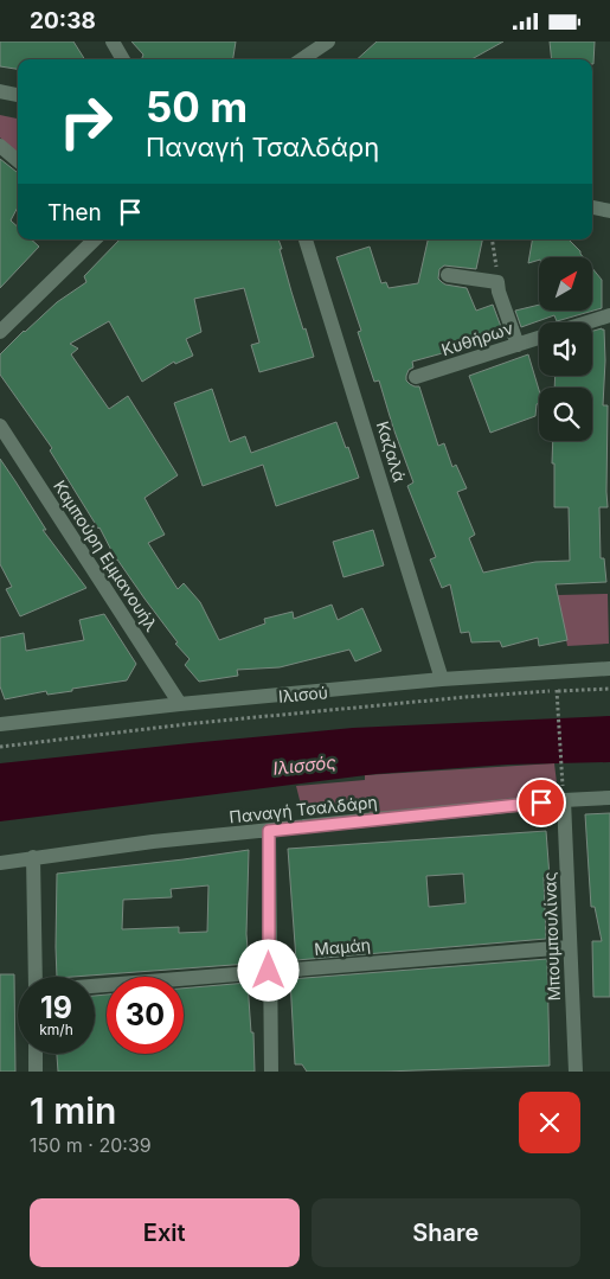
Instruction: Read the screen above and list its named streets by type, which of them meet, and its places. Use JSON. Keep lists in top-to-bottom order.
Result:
{
  "streets": {
    "street": [
      "Κυθήρων",
      "Καζαλά",
      "Καμπούρη Εμμανουήλ",
      "Ιλισού",
      "Παναγή Τσαλδάρη",
      "Μπουμπουλίνας",
      "Μαμάη"
    ]
  },
  "crossings": [
    ["Καζαλά", "Ιλισού"],
    ["Καμπούρη Εμμανουήλ", "Ιλισού"],
    ["Παναγή Τσαλδάρη", "Μπουμπουλίνας"],
    ["Μπουμπουλίνας", "Μαμάη"]
  ],
  "water": ["Ιλισσός"],
  "north": "top right",
  "page": {
    "status": "20:38",
    "turn": ["50 m", "Παναγή Τσαλδάρη"],
    "then": "Then",
    "speed": "19 km/h",
    "limit": "30",
    "heading": ["1 min", "150 m · 20:39"],
    "buttons": ["Exit", "Share"]
  }
}
